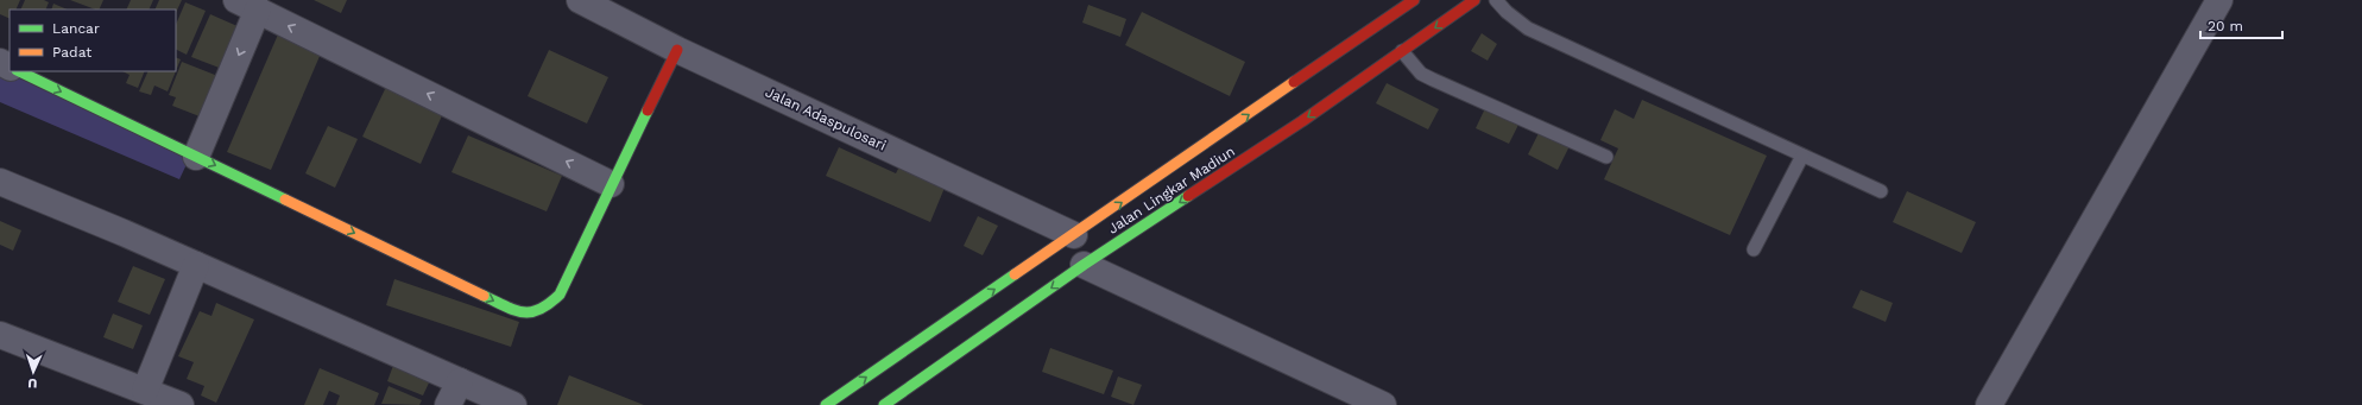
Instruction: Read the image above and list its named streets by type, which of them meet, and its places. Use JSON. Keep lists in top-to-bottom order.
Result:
{
  "streets": {
    "main road": ["Jalan Lingkar Madiun"],
    "street": ["Jalan Adaspulosari"]
  },
  "crossings": [
    ["Jalan Adaspulosari", "Jalan Lingkar Madiun"]
  ],
  "legend": ["Lancar", "Padat"],
  "scale_bar": "20 m",
  "north": "bottom"
}
